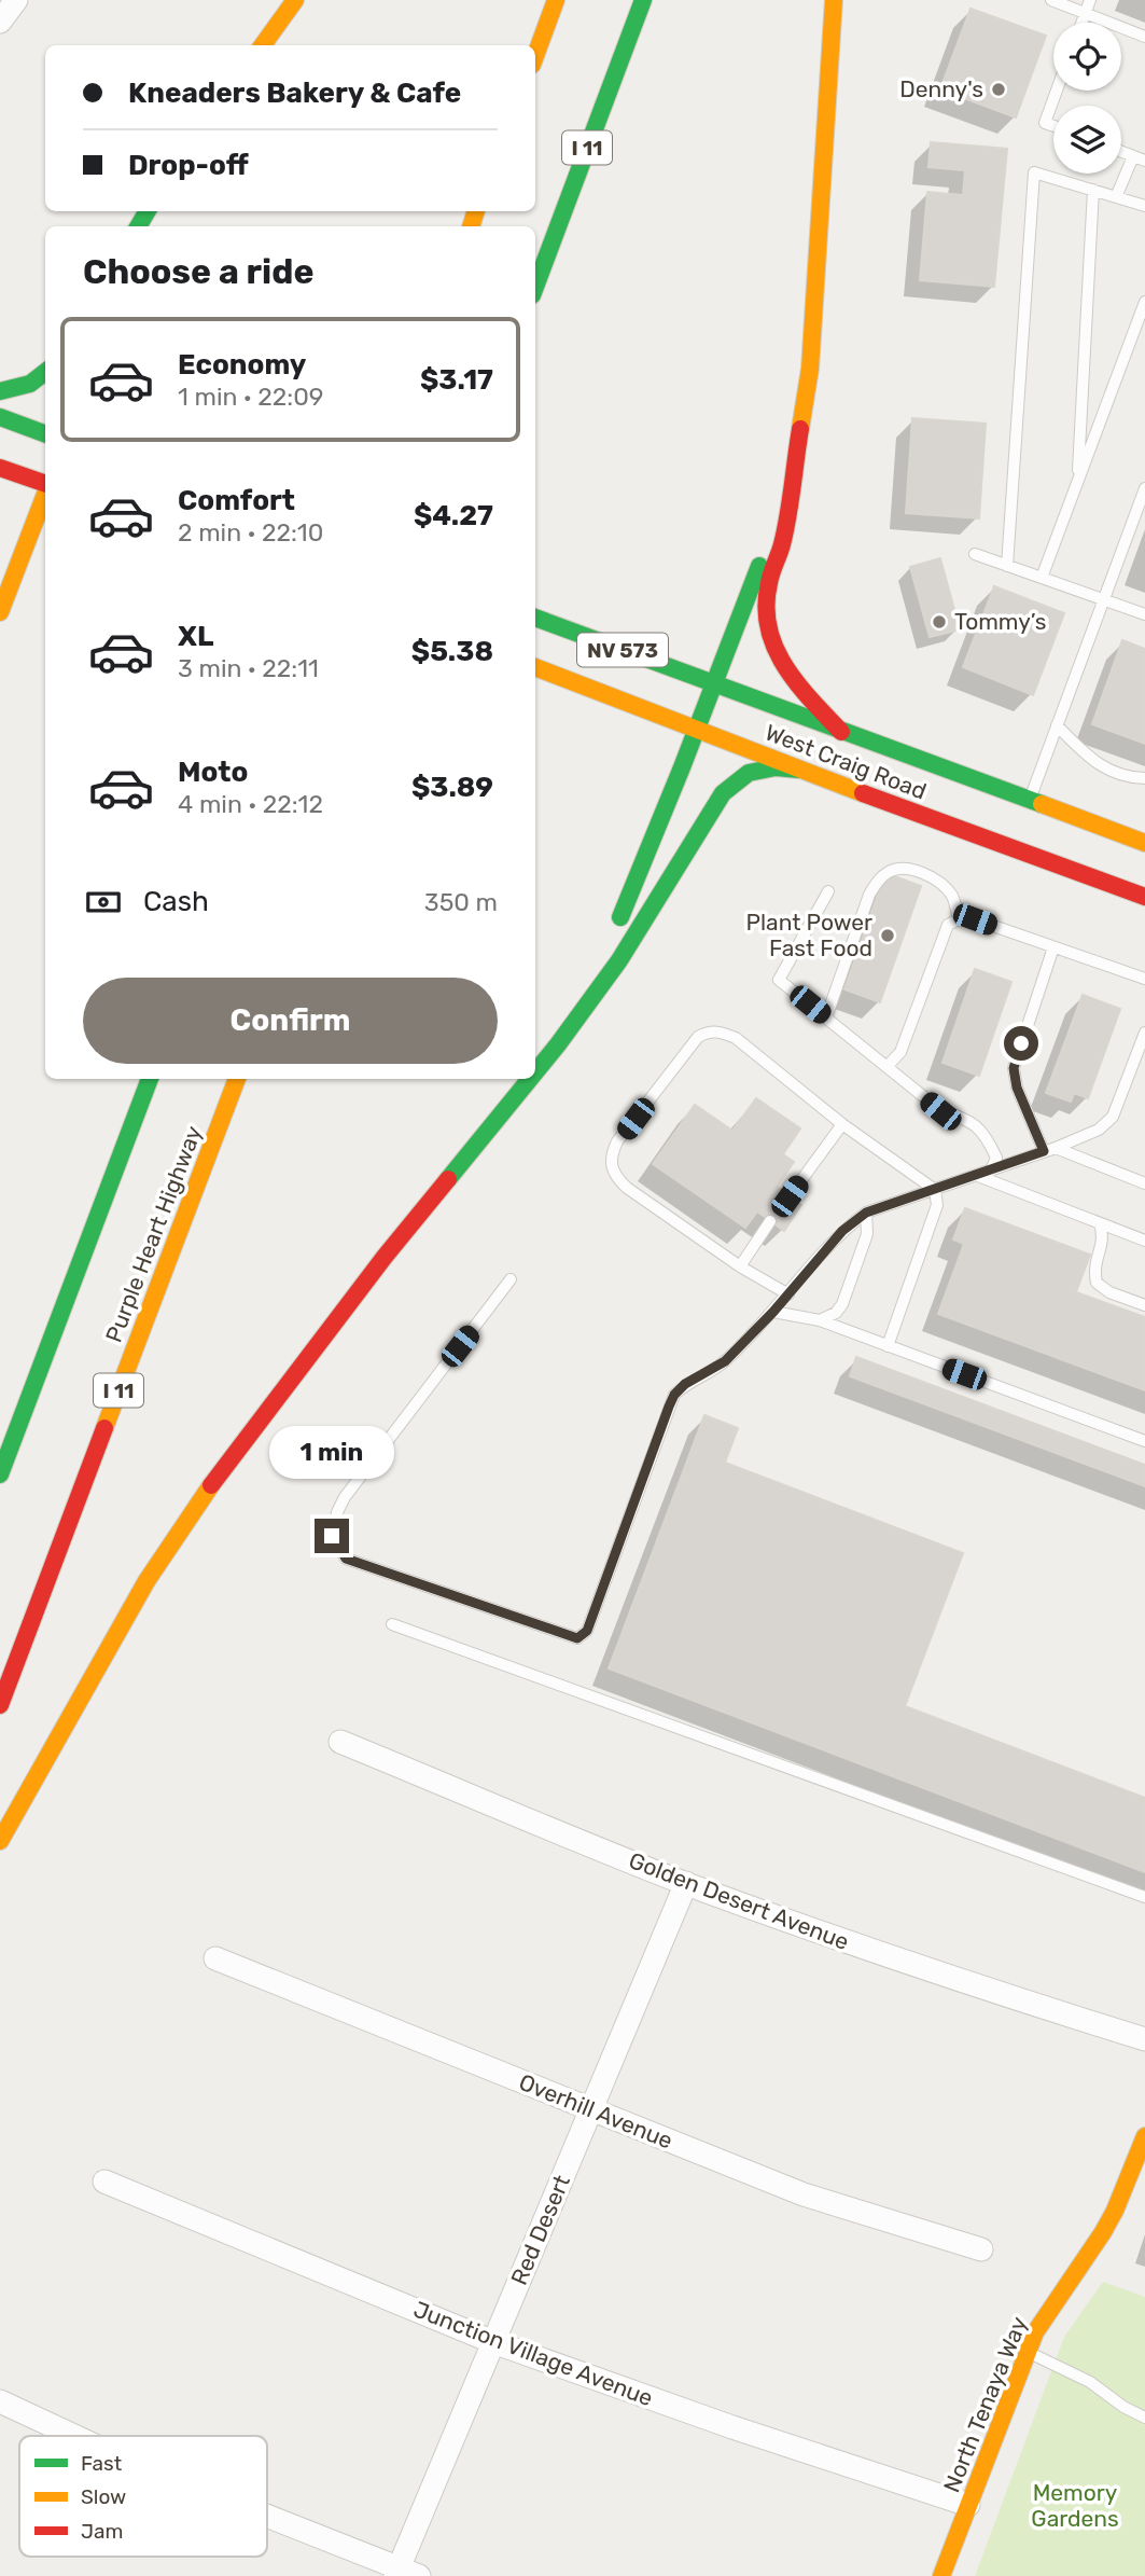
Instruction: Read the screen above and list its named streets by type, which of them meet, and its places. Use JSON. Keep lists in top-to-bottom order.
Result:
{
  "streets": {
    "main road": [
      "I 11",
      "NV 573",
      "West Craig Road",
      "Purple Heart Highway",
      "North Tenaya Way"
    ],
    "street": [
      "Golden Desert Avenue",
      "Overhill Avenue",
      "Red Desert",
      "Junction Village Avenue"
    ]
  },
  "crossings": [
    ["Golden Desert Avenue", "Red Desert"],
    ["Overhill Avenue", "Red Desert"],
    ["Red Desert", "Junction Village Avenue"],
    ["Junction Village Avenue", "North Tenaya Way"]
  ],
  "parks": ["Memory Gardens"],
  "places": ["Denny's", "Tommy’s", "Plant Power Fast Food"],
  "legend": ["Fast", "Slow", "Jam"],
  "page": {
    "banner": ["Kneaders Bakery & Cafe", "Drop-off"],
    "heading": "Choose a ride",
    "list": [
      {
        "name": "Economy",
        "note": "1 min · 22:09",
        "value": "$3.17"
      },
      {
        "name": "Comfort",
        "note": "2 min · 22:10",
        "value": "$4.27"
      },
      {
        "name": "XL",
        "note": "3 min · 22:11",
        "value": "$5.38"
      },
      {
        "name": "Moto",
        "note": "4 min · 22:12",
        "value": "$3.89"
      }
    ],
    "pay": ["Cash", "350 m"],
    "buttons": "Confirm",
    "bubble": "1 min"
  }
}
